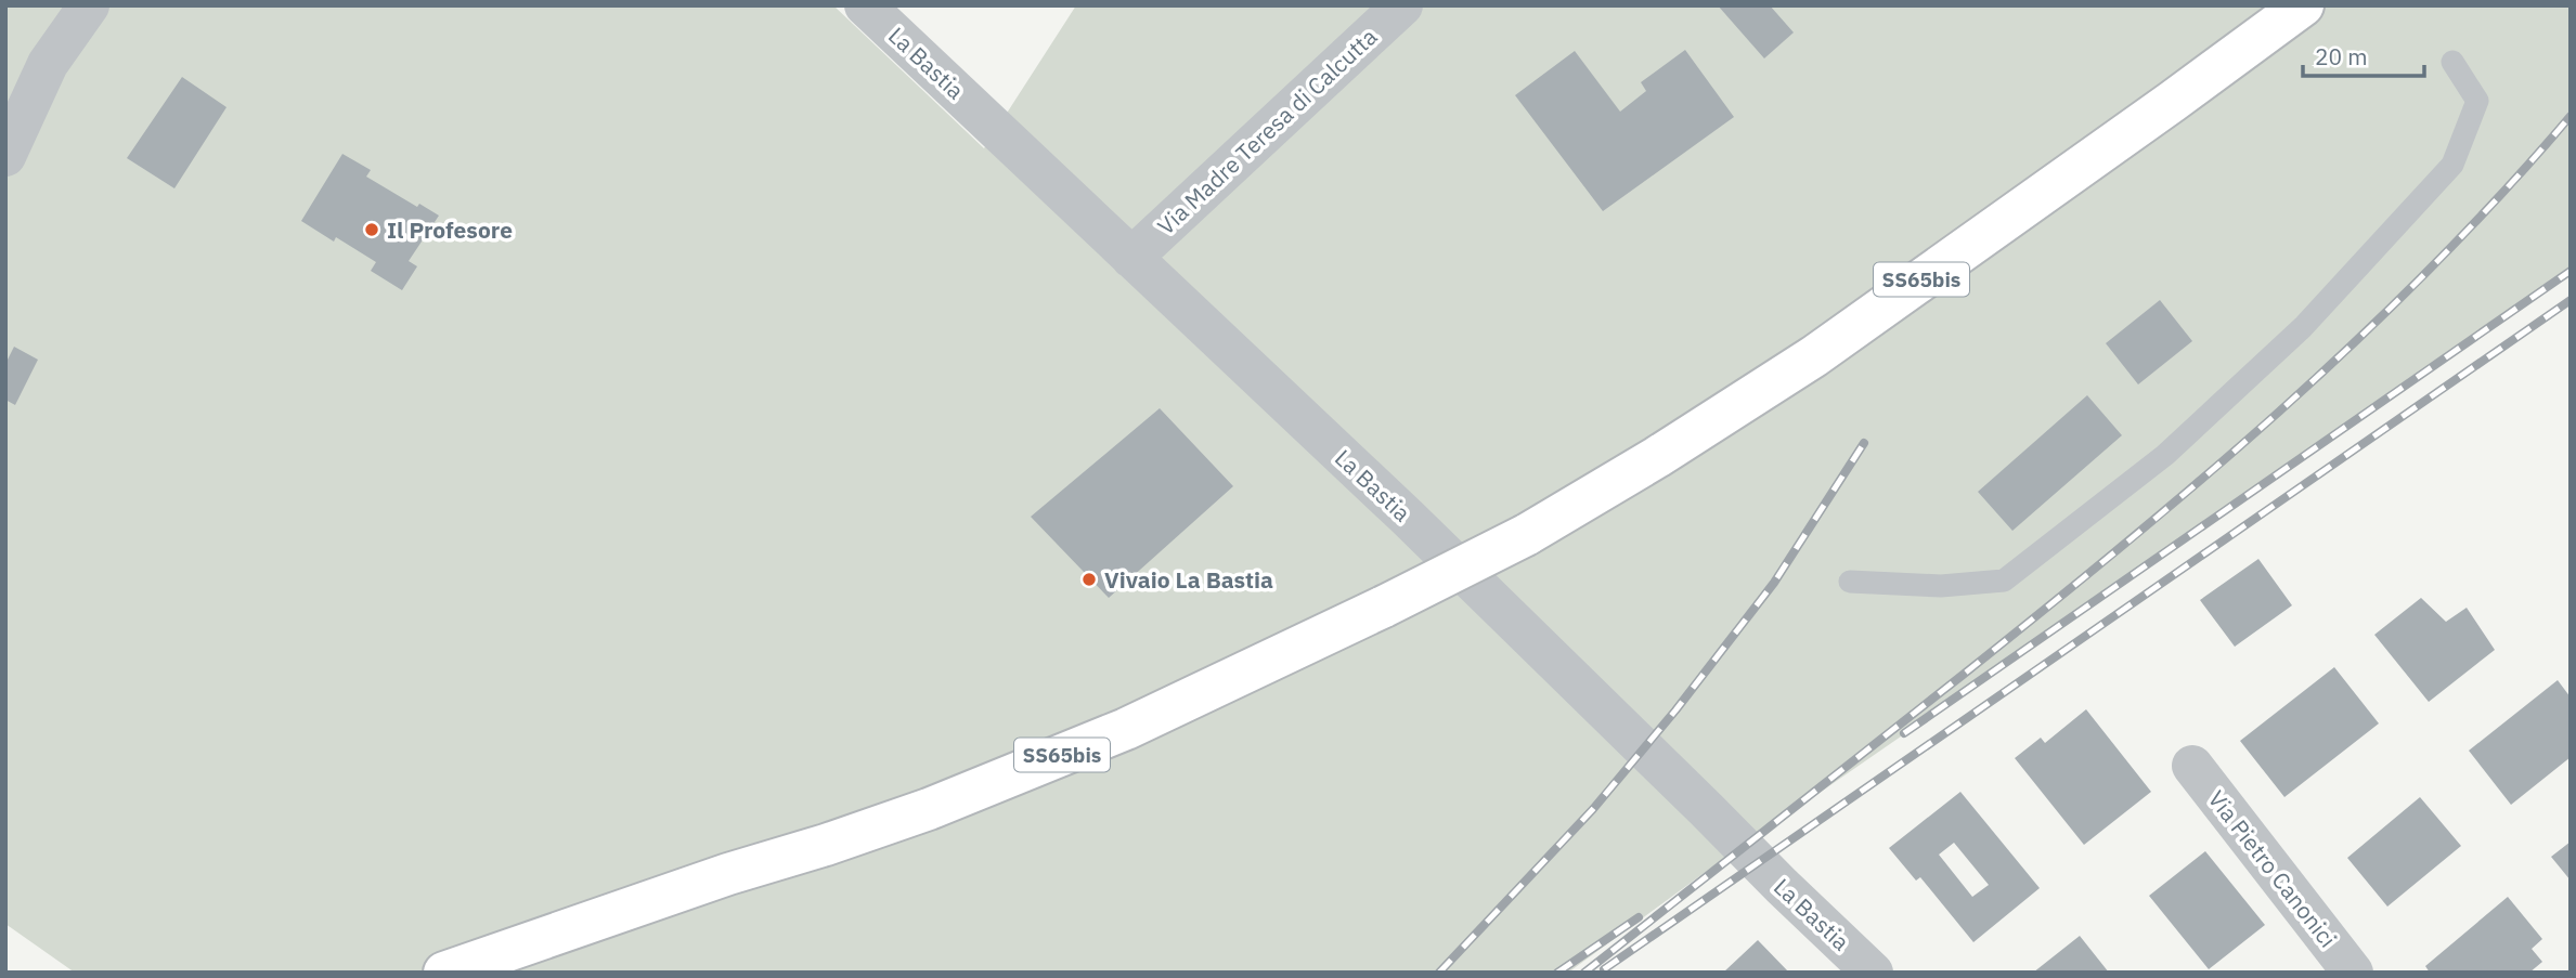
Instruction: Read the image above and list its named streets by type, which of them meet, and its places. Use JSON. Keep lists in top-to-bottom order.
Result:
{
  "streets": {
    "main road": ["SS65bis"],
    "street": ["La Bastia", "Via Madre Teresa di Calcutta", "Via Pietro Canonici"]
  },
  "crossings": [
    ["La Bastia", "Via Madre Teresa di Calcutta"]
  ],
  "places": ["Il Profesore", "Vivaio La Bastia"],
  "scale_bar": "20 m"
}
